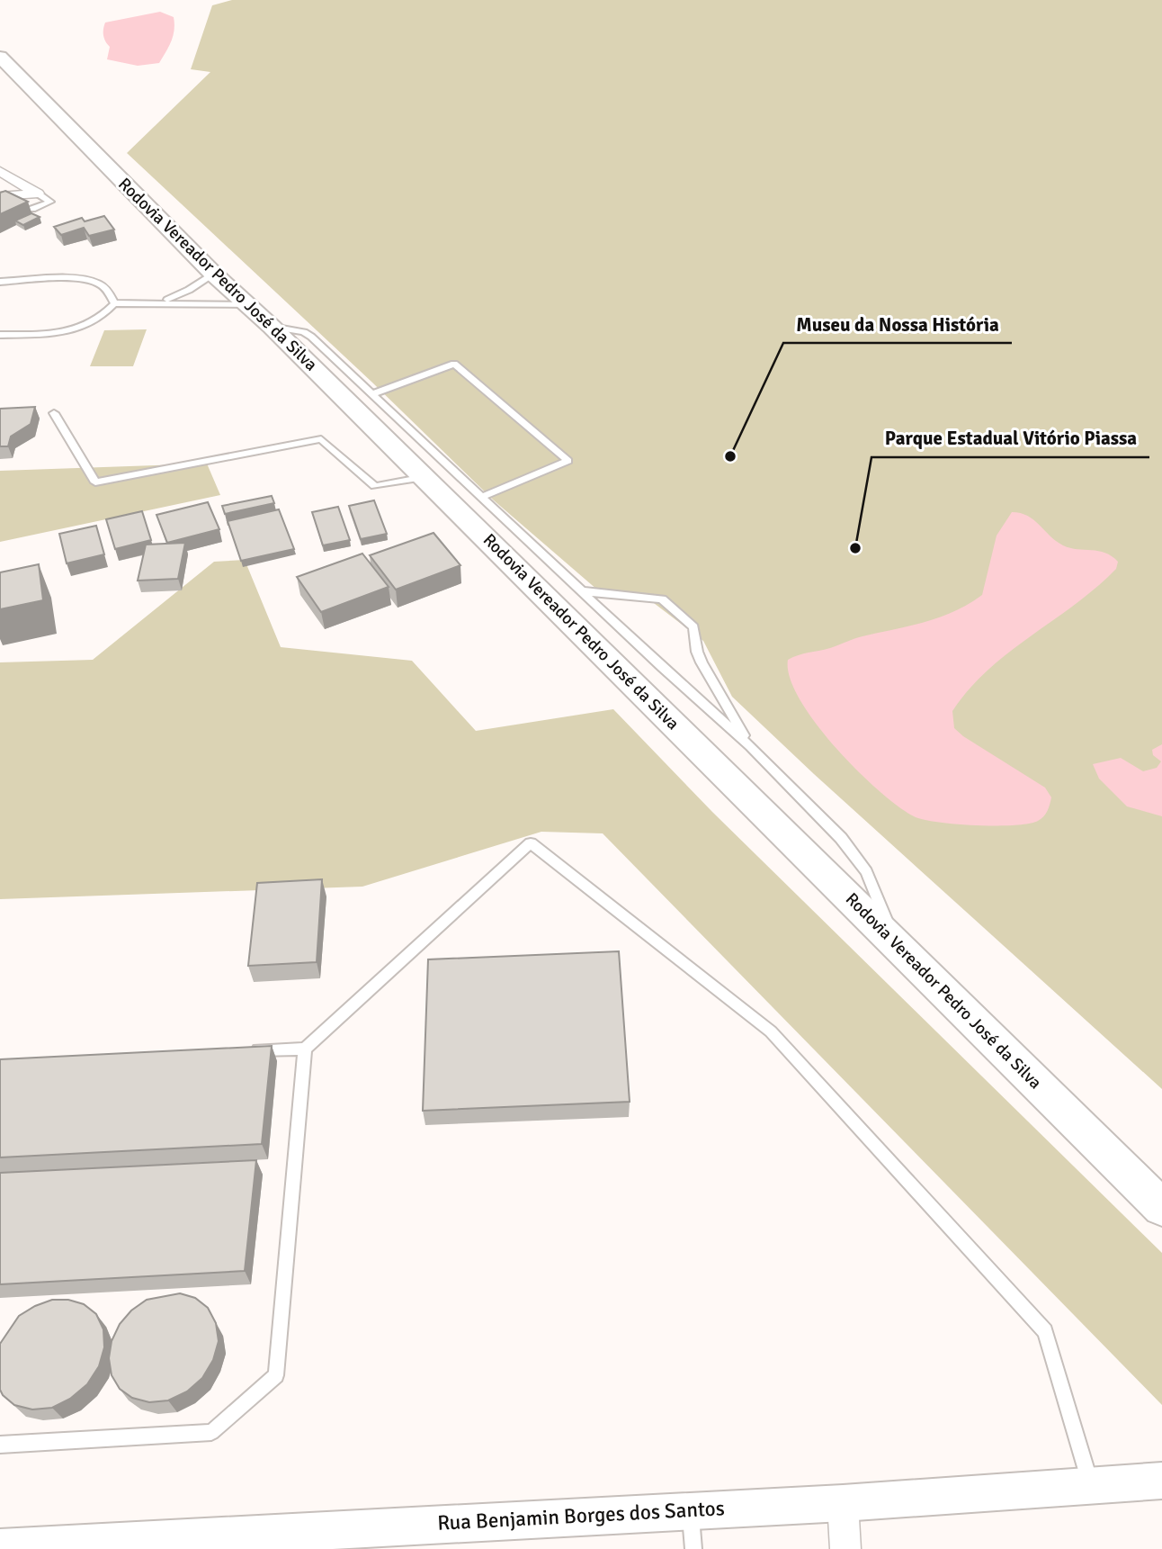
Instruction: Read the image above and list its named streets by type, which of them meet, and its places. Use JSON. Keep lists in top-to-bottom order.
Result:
{
  "streets": {
    "main road": ["Rodovia Vereador Pedro José da Silva"],
    "street": ["Rua Benjamin Borges dos Santos"]
  },
  "places": ["Museu da Nossa História", "Parque Estadual Vitório Piassa"]
}
